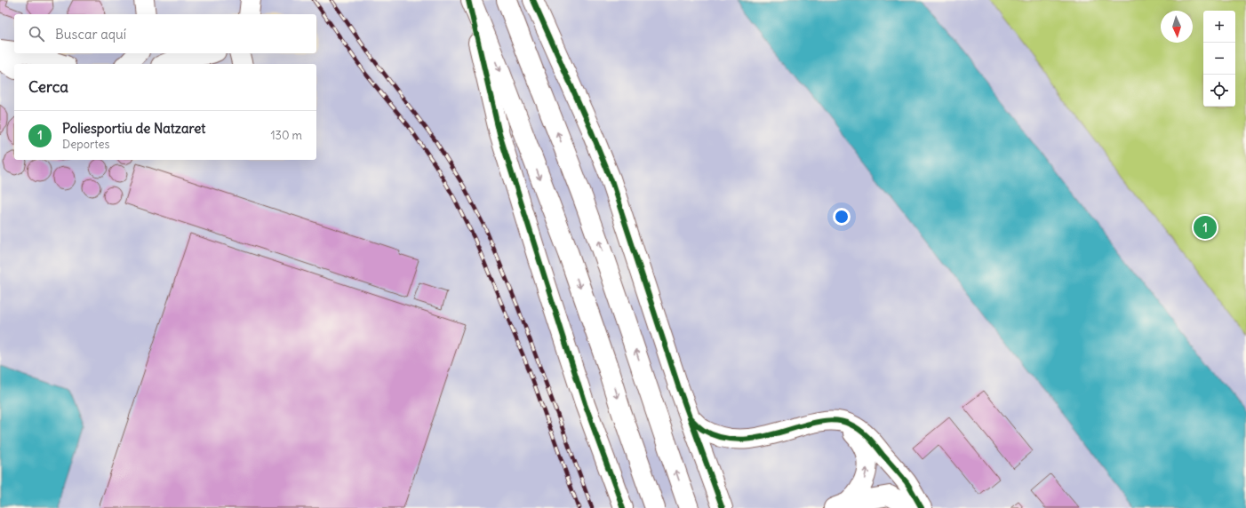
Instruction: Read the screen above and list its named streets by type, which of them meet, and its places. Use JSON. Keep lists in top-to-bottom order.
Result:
{
  "north": "bottom",
  "page": {
    "map_buttons": ["+", "−"],
    "search": "Buscar aquí",
    "heading": "Cerca",
    "list": [
      {
        "mark": "1",
        "name": "Poliesportiu de Natzaret",
        "note": "Deportes",
        "value": "130 m"
      }
    ],
    "pins": "1"
  }
}
